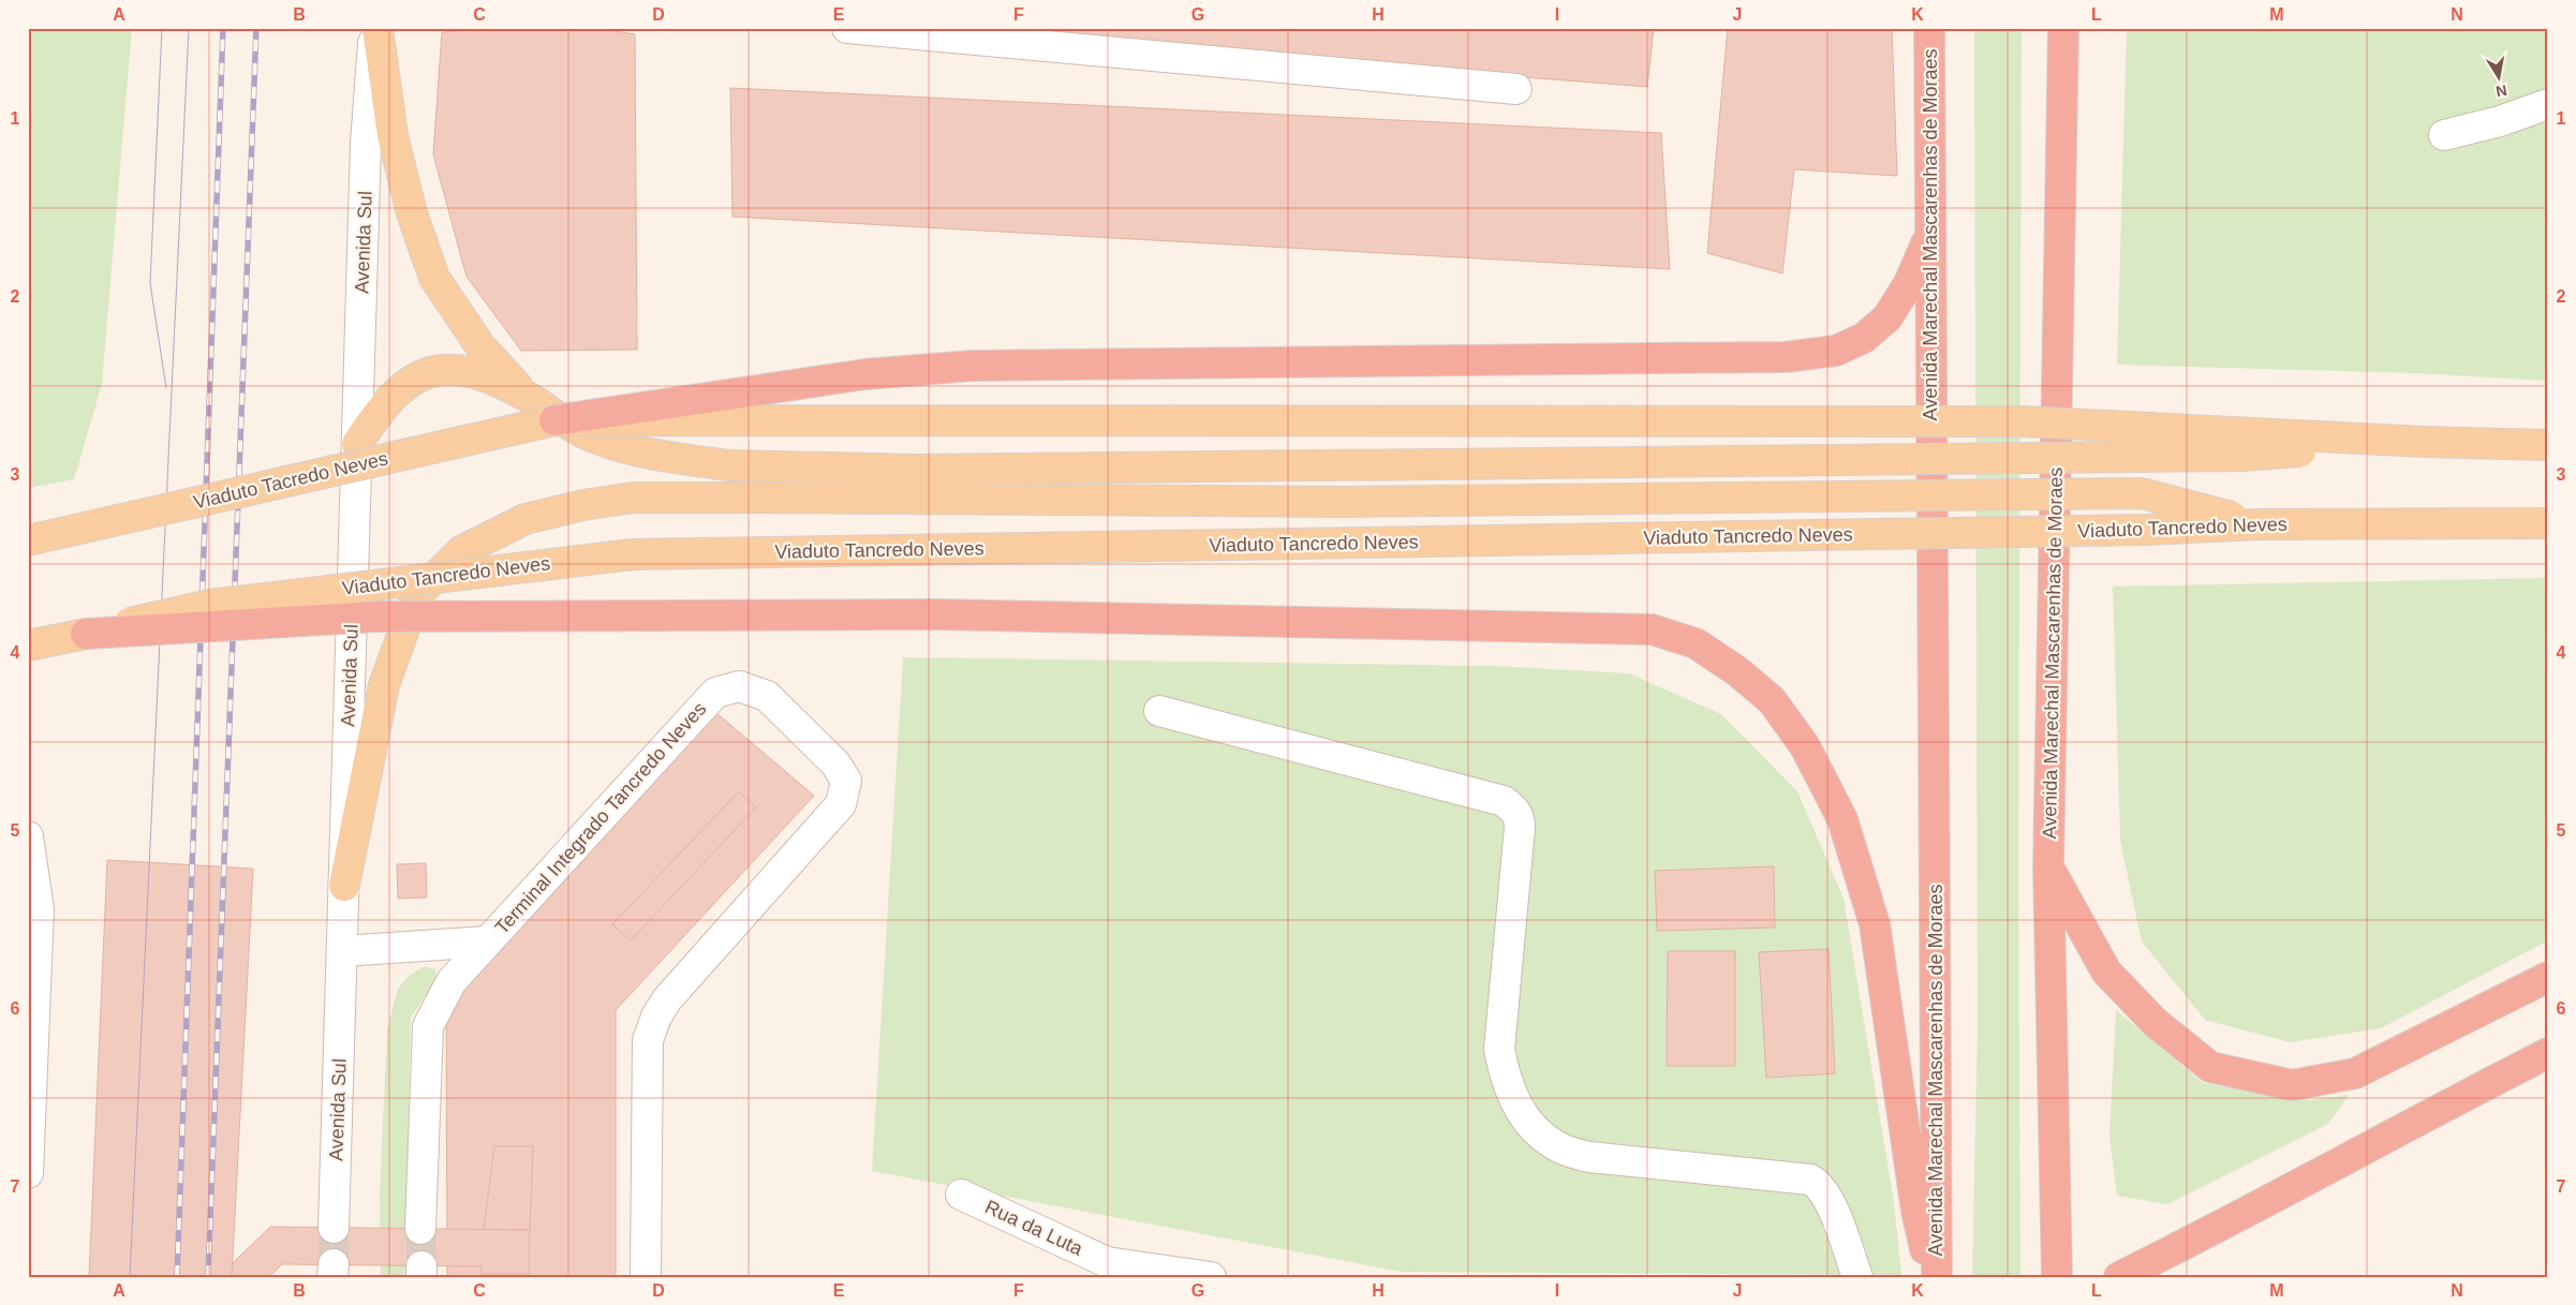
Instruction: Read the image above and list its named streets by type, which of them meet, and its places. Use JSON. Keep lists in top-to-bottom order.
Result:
{
  "streets": {
    "highway": ["Avenida Marechal Mascarenhas de Moraes"],
    "main road": ["Viaduto Tacredo Neves", "Viaduto Tancredo Neves"],
    "street": ["Avenida Sul", "Terminal Integrado Tancredo Neves", "Rua da Luta"]
  },
  "crossings": [
    ["Avenida Sul", "Terminal Integrado Tancredo Neves"]
  ],
  "north": "bottom",
  "grid": {
    "columns": [
      "A",
      "B",
      "C",
      "D",
      "E",
      "F",
      "G",
      "H",
      "I",
      "J",
      "K",
      "L",
      "M",
      "N"
    ],
    "rows": [
      "1",
      "2",
      "3",
      "4",
      "5",
      "6",
      "7"
    ]
  }
}
